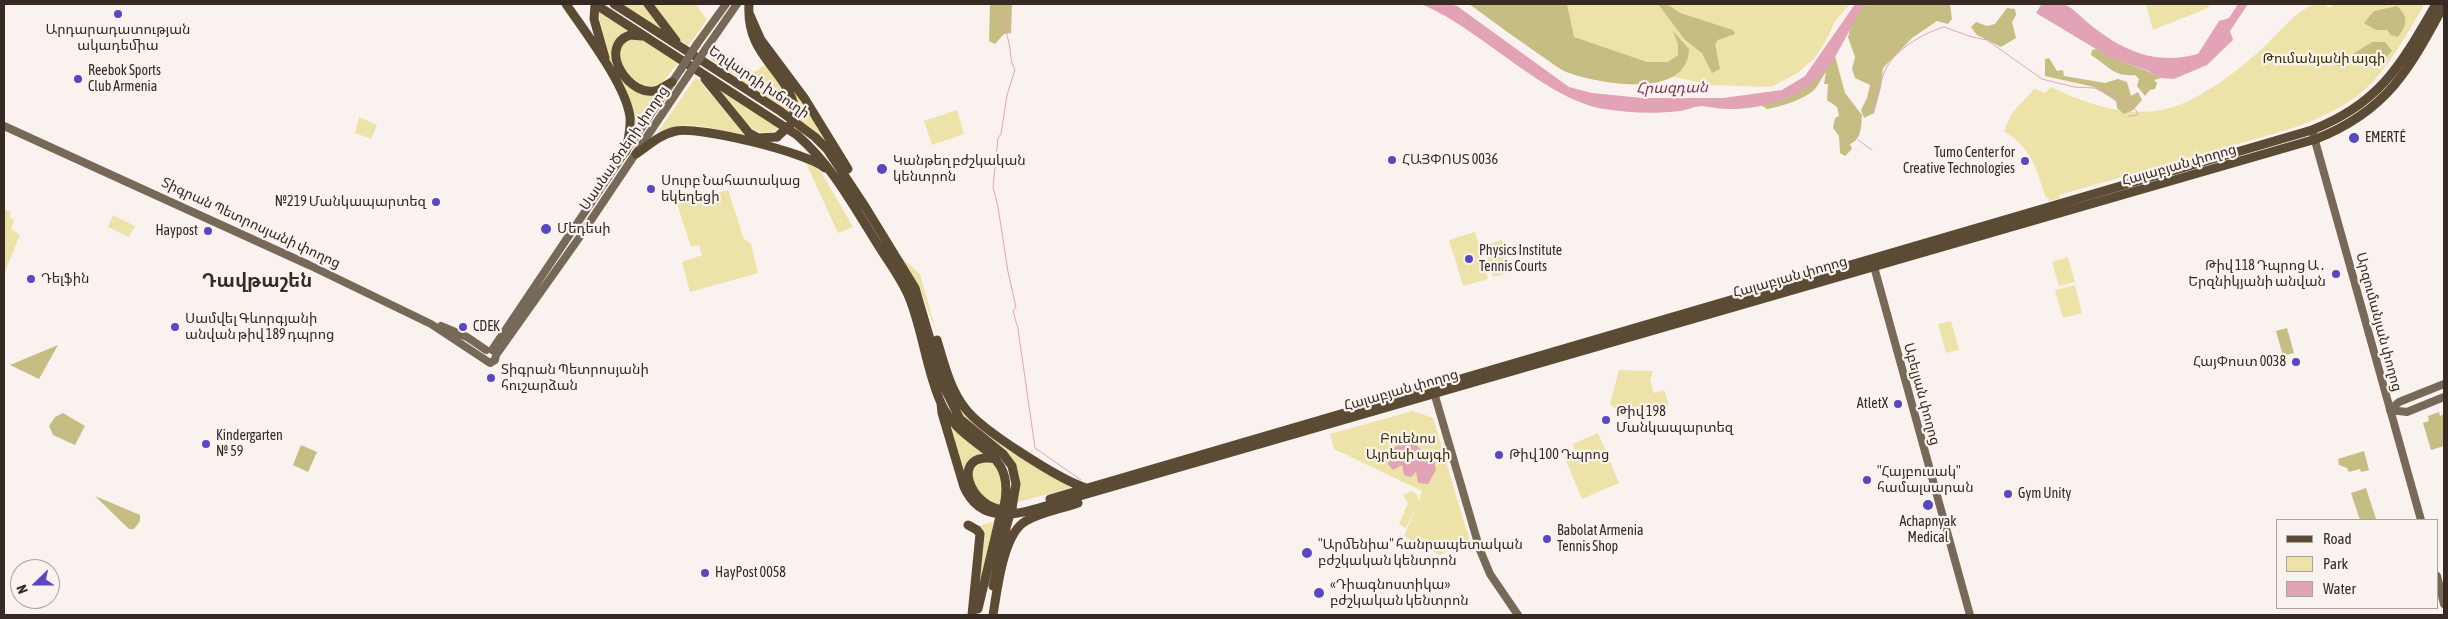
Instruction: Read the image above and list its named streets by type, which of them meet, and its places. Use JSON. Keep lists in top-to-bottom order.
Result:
{
  "streets": {
    "main road": [
      "Եղվարդի խճուղի",
      "Սասնա Ծռերի փողոց",
      "Հալաբյան փողոց",
      "Տիգրան Պետրոսյանի փողոց",
      "Արզումանյան փողոց",
      "Աբելյան փողոց"
    ]
  },
  "crossings": [
    ["Սասնա Ծռերի փողոց", "Տիգրան Պետրոսյանի փողոց"],
    ["Հալաբյան փողոց", "Արզումանյան փողոց"],
    ["Հալաբյան փողոց", "Աբելյան փողոց"]
  ],
  "districts": ["Դավթաշեն"],
  "water": ["Հրազդան"],
  "parks": ["Թումանյանի այգի", "Բուենոս Այրեսի այգի"],
  "places": [
    "Արդարադատության ակադեմիա",
    "Reebok Sports Club Armenia",
    "EMERTÉ",
    "ՀԱՅՓՈՍՏ 0036",
    "Tumo Center for Creative Technologies",
    "Կանթեղ բժշկական կենտրոն",
    "Սուրբ Նահատակաց եկեղեցի",
    "№219 Մանկապարտեզ",
    "Մեդեսի",
    "Haypost",
    "Physics Institute Tennis Courts",
    "Թիվ 118 Դպրոց Ա․ Երզնիկյանի անվան",
    "Դելֆին",
    "Սամվել Գևորգյանի անվան թիվ 189 դպրոց",
    "CDEK",
    "ՀայՓոստ 0038",
    "Տիգրան Պետրոսյանի հուշարձան",
    "AtletX",
    "Թիվ 198 Մանկապարտեզ",
    "Kindergarten № 59",
    "Թիվ 100 Դպրոց",
    "\"Հայբուսակ\" համալսարան",
    "Gym Unity",
    "Achapnyak Medical",
    "Babolat Armenia Tennis Shop",
    "\"Արմենիա\" հանրապետական բժշկական կենտրոն",
    "HayPost 0058",
    "«Դիագնոստիկա» բժշկական կենտրոն"
  ],
  "legend": ["Road", "Park", "Water"],
  "north": "left"
}
